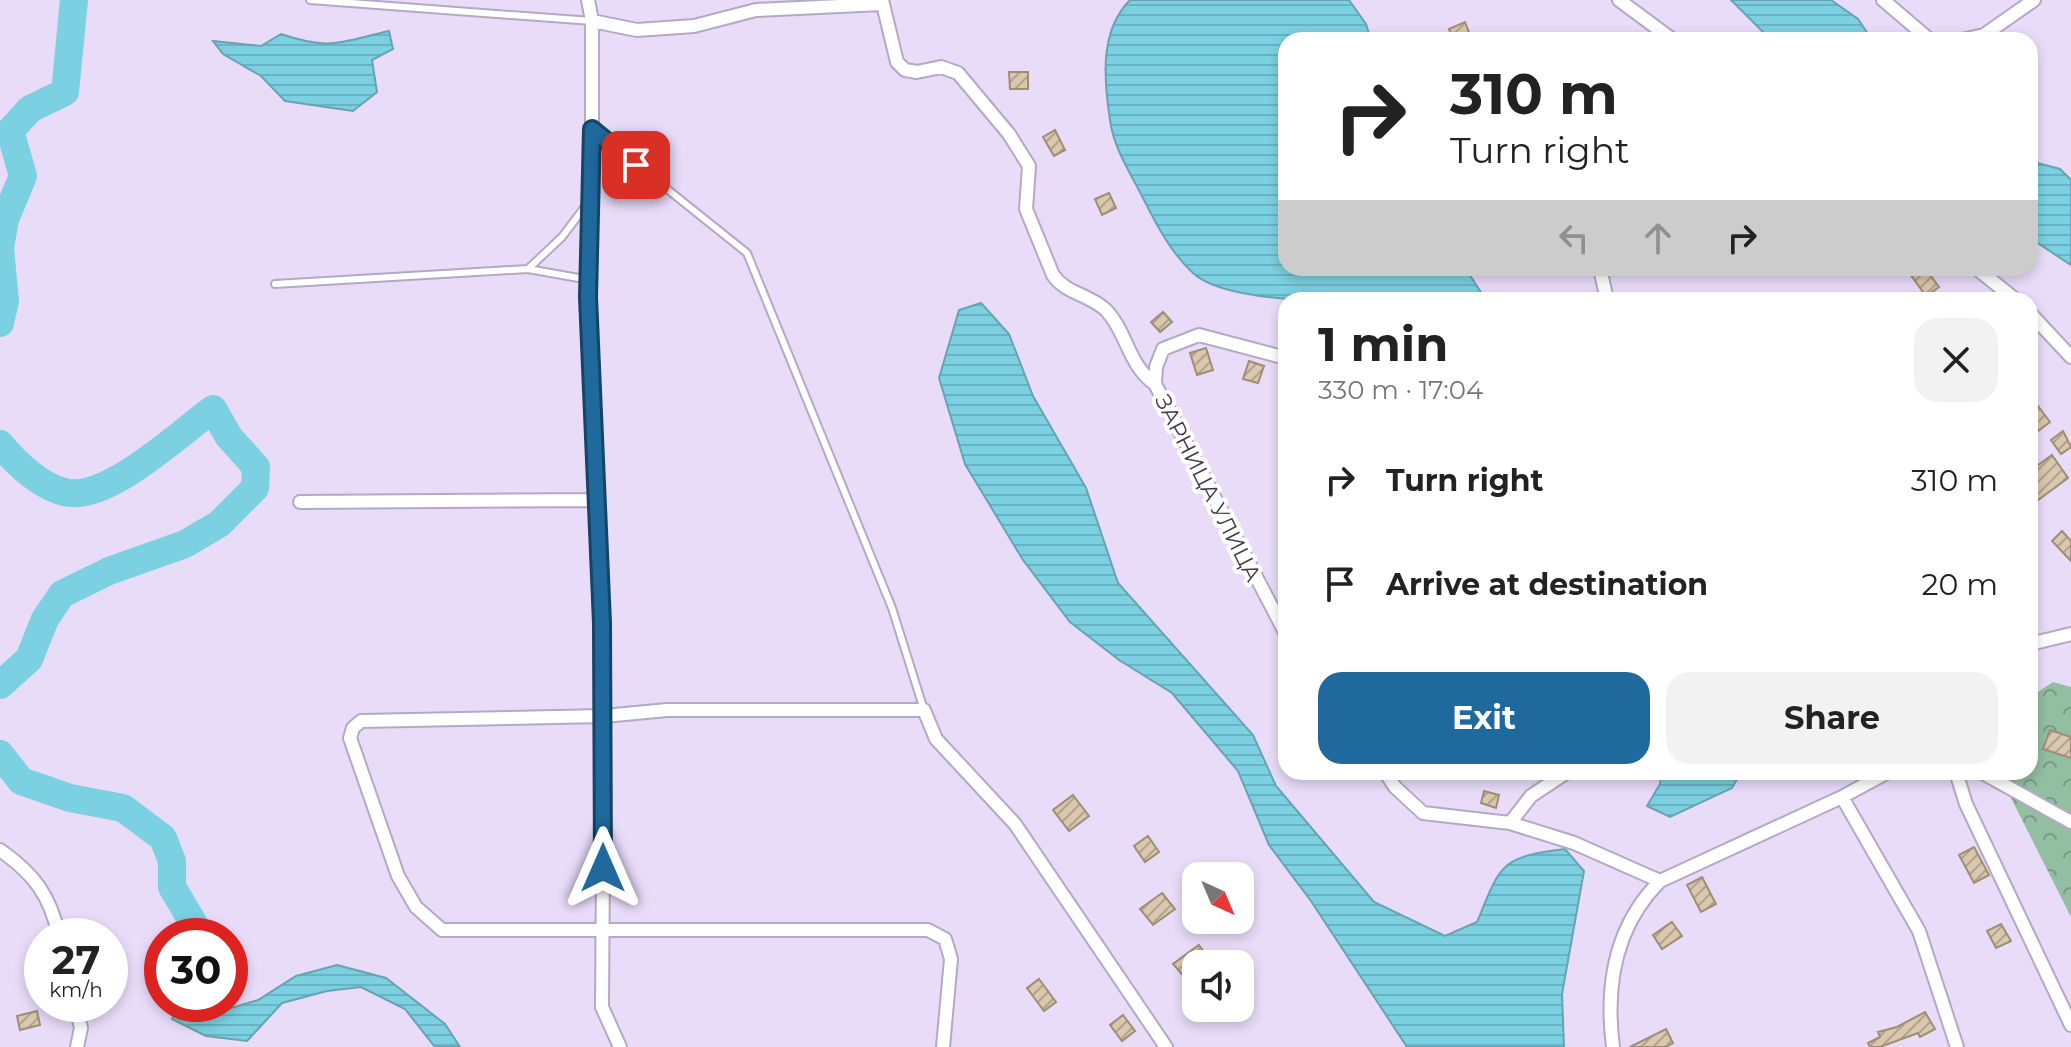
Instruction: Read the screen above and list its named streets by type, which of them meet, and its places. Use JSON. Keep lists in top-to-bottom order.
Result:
{
  "streets": {
    "street": ["ЗАРНИЦА УЛИЦА"]
  },
  "north": "bottom right",
  "page": {
    "turn": ["310 m", "Turn right"],
    "heading": ["1 min", "330 m · 17:04"],
    "list": [
      {
        "name": "Turn right",
        "value": "310 m"
      },
      {
        "name": "Arrive at destination",
        "value": "20 m"
      }
    ],
    "buttons": ["Exit", "Share"],
    "speed": "27 km/h",
    "limit": "30"
  }
}
